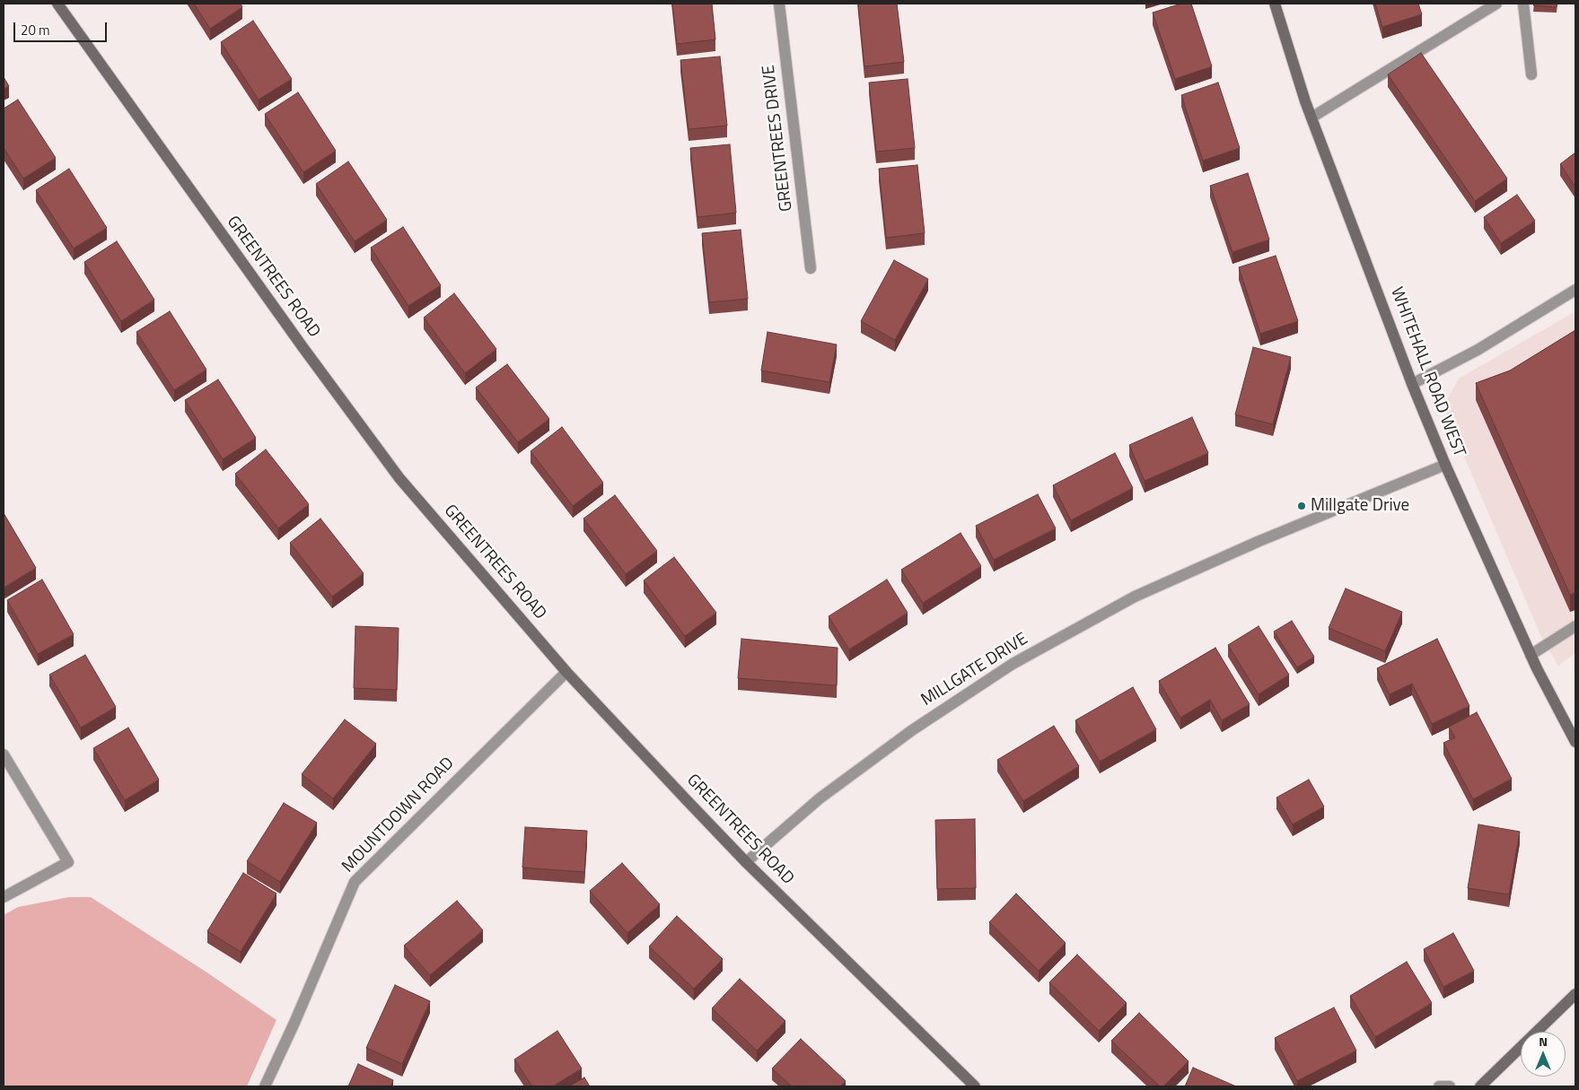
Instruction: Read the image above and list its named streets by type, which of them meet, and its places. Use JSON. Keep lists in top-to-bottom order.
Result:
{
  "streets": {
    "main road": ["GREENTREES ROAD", "WHITEHALL ROAD WEST"],
    "street": ["GREENTREES DRIVE", "MILLGATE DRIVE", "MOUNTDOWN ROAD"]
  },
  "crossings": [
    ["GREENTREES ROAD", "MILLGATE DRIVE"],
    ["GREENTREES ROAD", "MOUNTDOWN ROAD"],
    ["WHITEHALL ROAD WEST", "MILLGATE DRIVE"]
  ],
  "places": ["Millgate Drive"],
  "scale_bar": "20 m",
  "north": "top"
}
